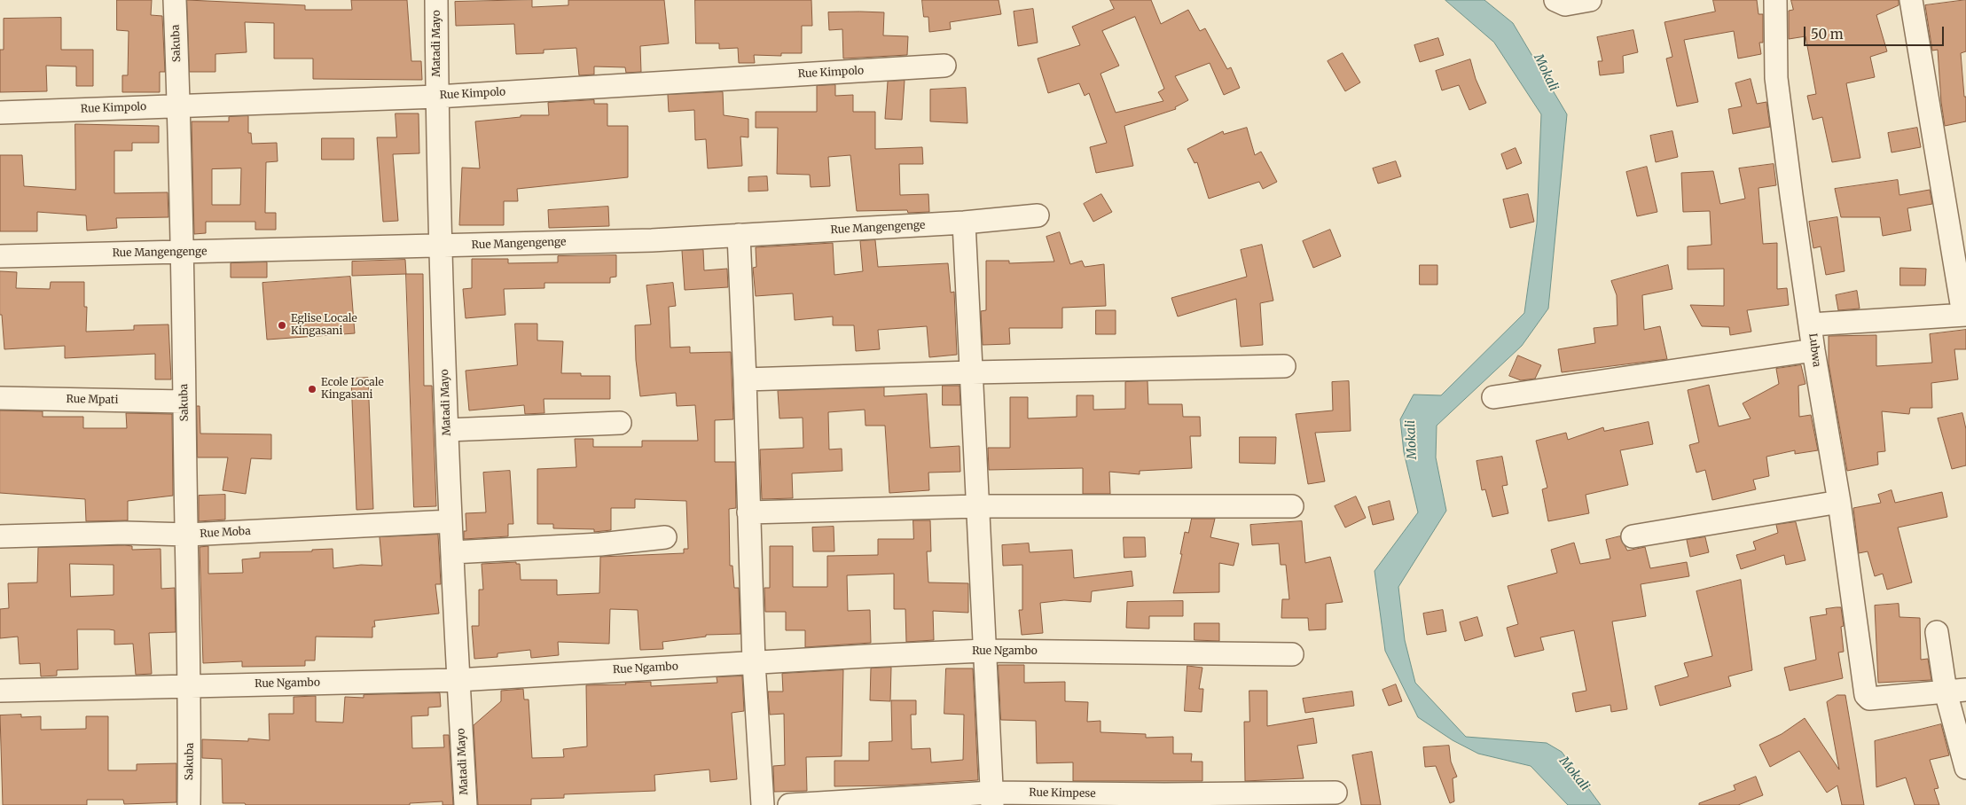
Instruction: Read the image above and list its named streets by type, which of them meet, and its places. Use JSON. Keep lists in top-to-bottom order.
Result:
{
  "streets": {
    "street": [
      "Sakuba",
      "Matadi Mayo",
      "Rue Kimpolo",
      "Rue Mangengenge",
      "Lubwa",
      "Rue Mpati",
      "Rue Moba",
      "Rue Ngambo",
      "Rue Kimpese"
    ]
  },
  "crossings": [
    ["Sakuba", "Rue Kimpolo"],
    ["Sakuba", "Rue Mangengenge"],
    ["Sakuba", "Rue Mpati"],
    ["Sakuba", "Rue Moba"],
    ["Sakuba", "Rue Ngambo"],
    ["Matadi Mayo", "Rue Kimpolo"],
    ["Matadi Mayo", "Rue Mangengenge"],
    ["Matadi Mayo", "Rue Moba"],
    ["Matadi Mayo", "Rue Ngambo"]
  ],
  "water": ["Mokali"],
  "places": ["Eglise Locale Kingasani", "Ecole Locale Kingasani"],
  "scale_bar": "50 m"
}
